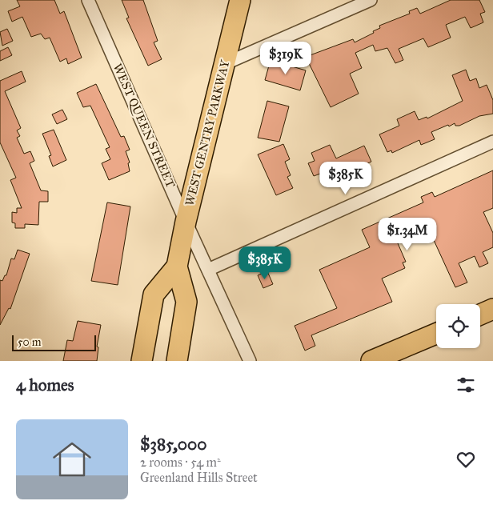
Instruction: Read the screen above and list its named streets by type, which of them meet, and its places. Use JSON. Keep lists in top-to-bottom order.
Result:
{
  "streets": {
    "main road": ["WEST GENTRY PARKWAY"],
    "street": ["WEST QUEEN STREET"]
  },
  "crossings": [
    ["WEST QUEEN STREET", "WEST GENTRY PARKWAY"]
  ],
  "scale_bar": "50 m",
  "page": {
    "price": [
      "$319K",
      "$385K",
      "$1.34M",
      "$385K"
    ],
    "scale": "50 m",
    "heading": "4 homes",
    "list": [
      {
        "name": "$385,000",
        "note": "2 rooms · 54 m² · Greenland Hills Street"
      }
    ]
  }
}
